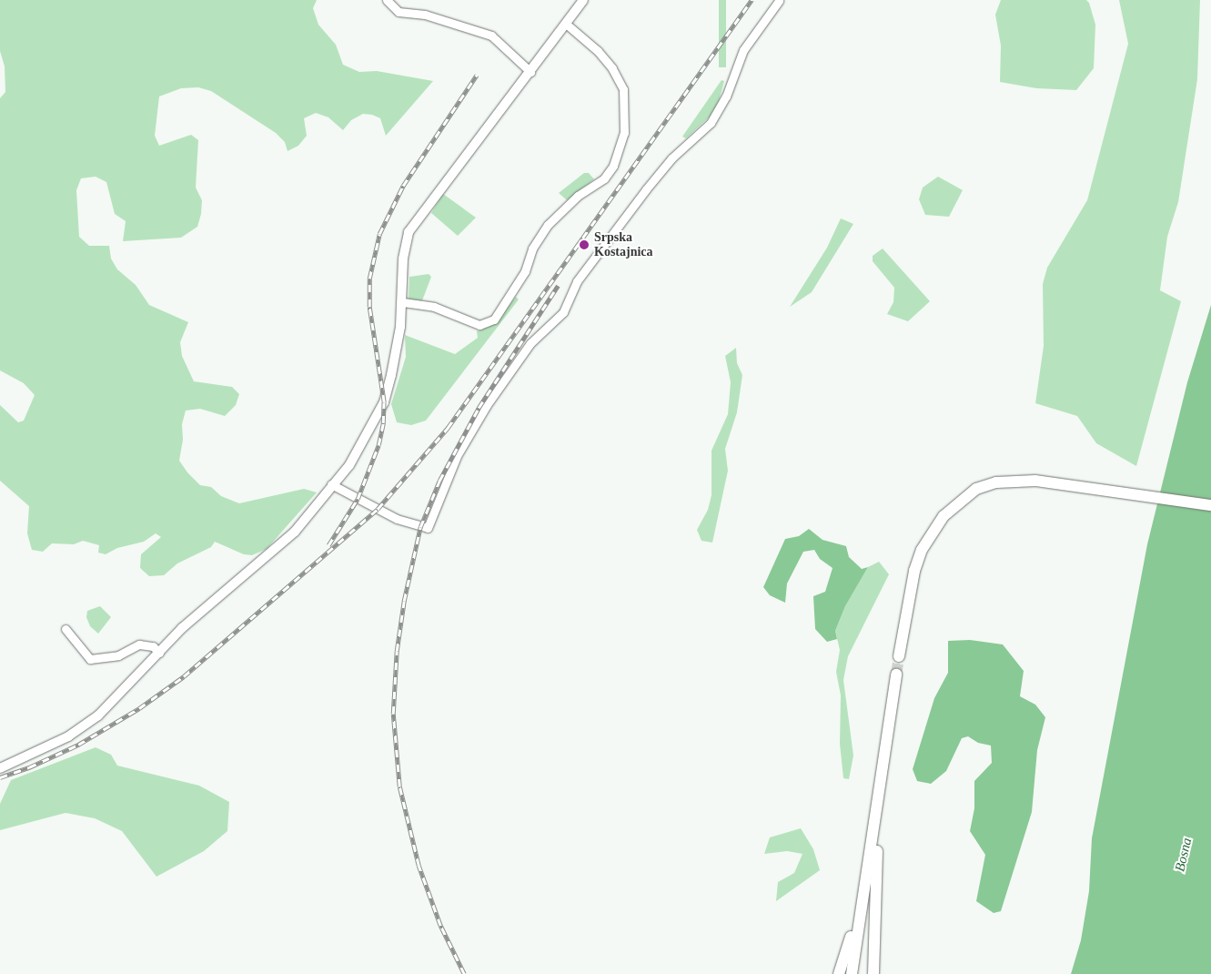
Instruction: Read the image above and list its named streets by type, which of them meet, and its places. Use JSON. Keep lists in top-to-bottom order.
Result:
{
  "water": ["Bosna"],
  "places": ["Srpska Kostajnica"]
}
